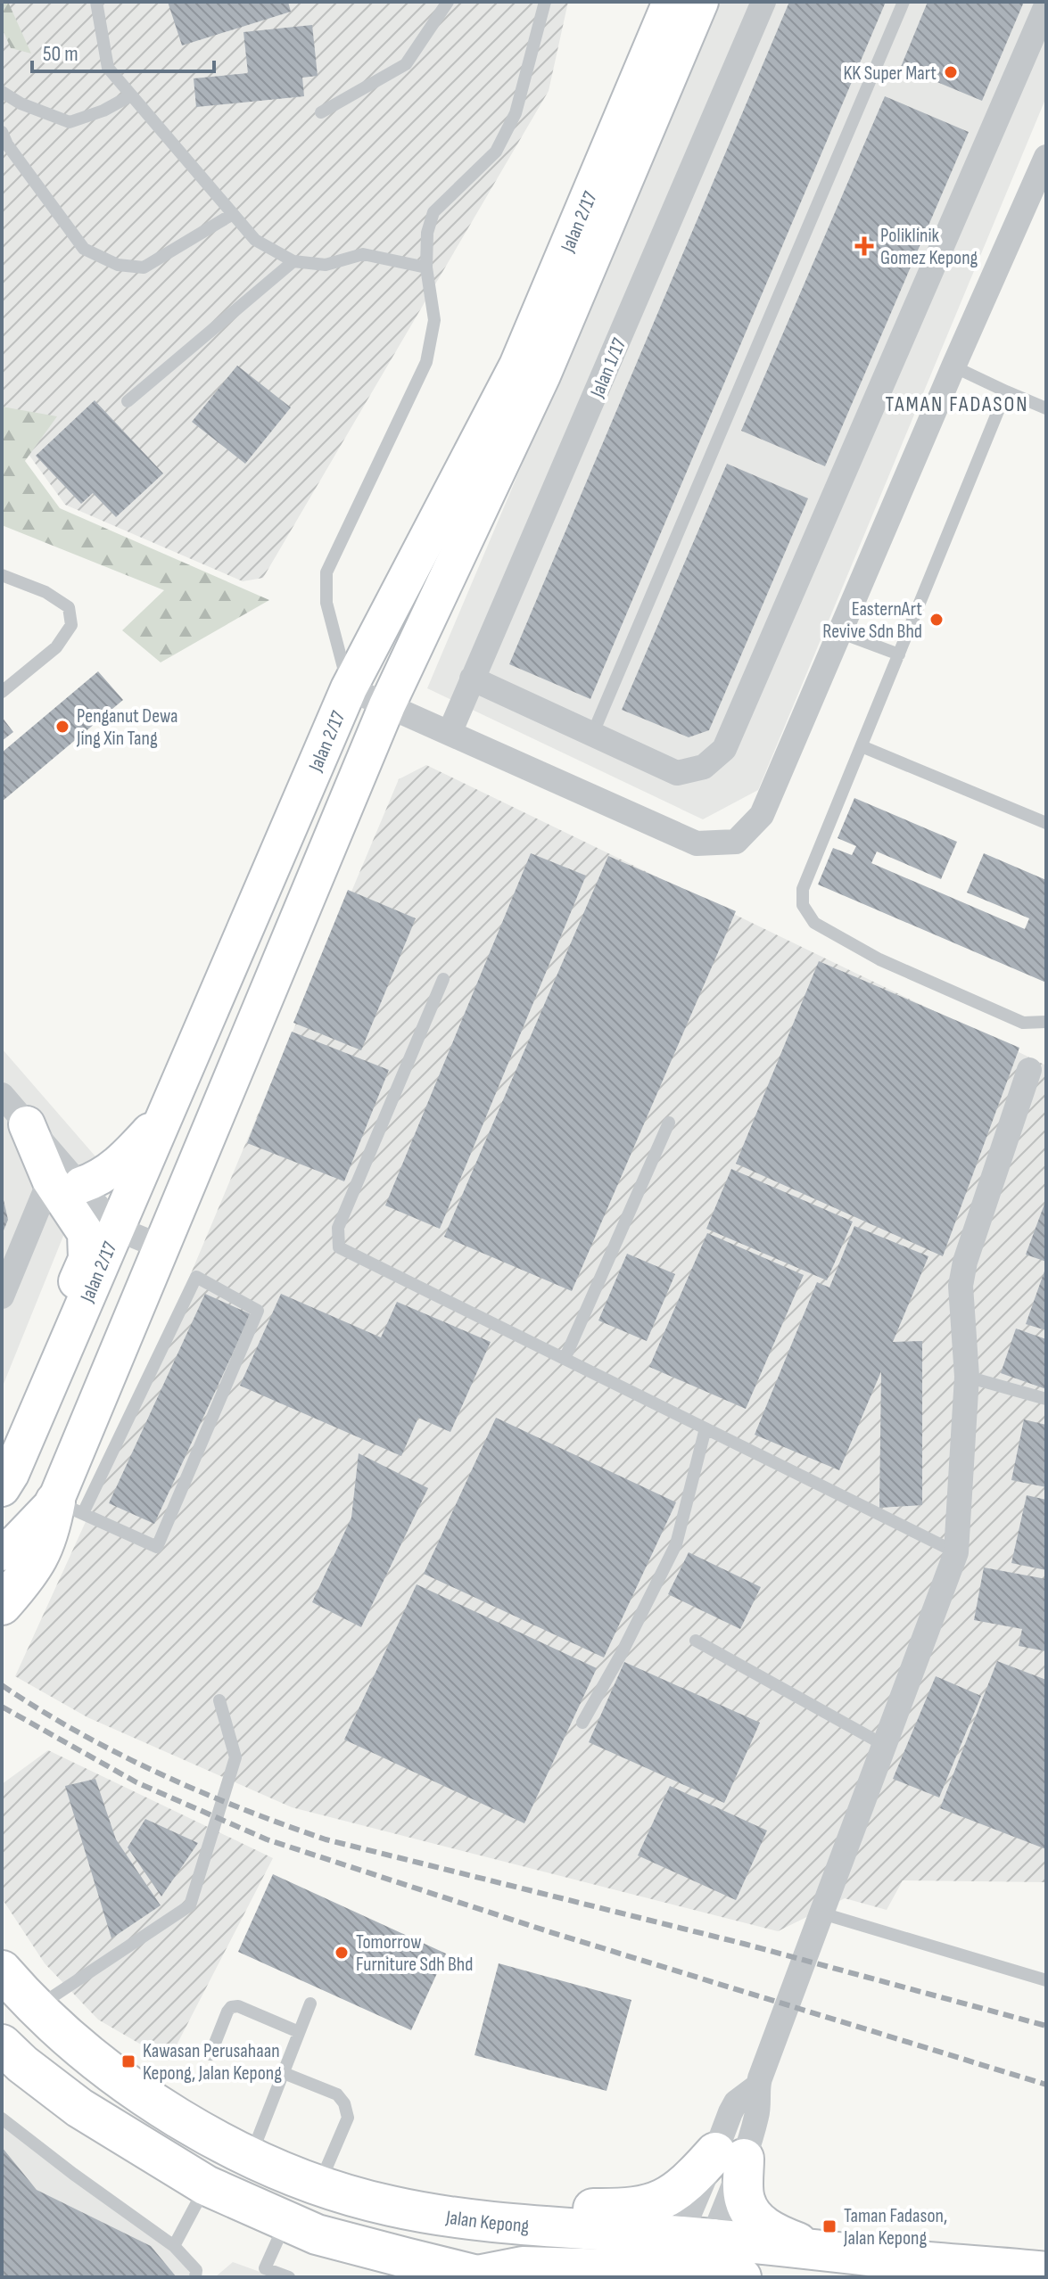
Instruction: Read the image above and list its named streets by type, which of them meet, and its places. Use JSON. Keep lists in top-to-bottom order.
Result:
{
  "streets": {
    "main road": ["Jalan Kepong"],
    "street": ["Jalan 2/17", "Jalan 1/17"]
  },
  "districts": ["TAMAN FADASON"],
  "places": {
    "other": [
      "KK Super Mart",
      "EasternArt Revive Sdn Bhd",
      "Penganut Dewa Jing Xin Tang",
      "Tomorrow Furniture Sdh Bhd"
    ],
    "health": ["Poliklinik Gomez Kepong"],
    "transit": ["Kawasan Perusahaan Kepong, Jalan Kepong", "Taman Fadason, Jalan Kepong"]
  },
  "scale_bar": "50 m"
}
